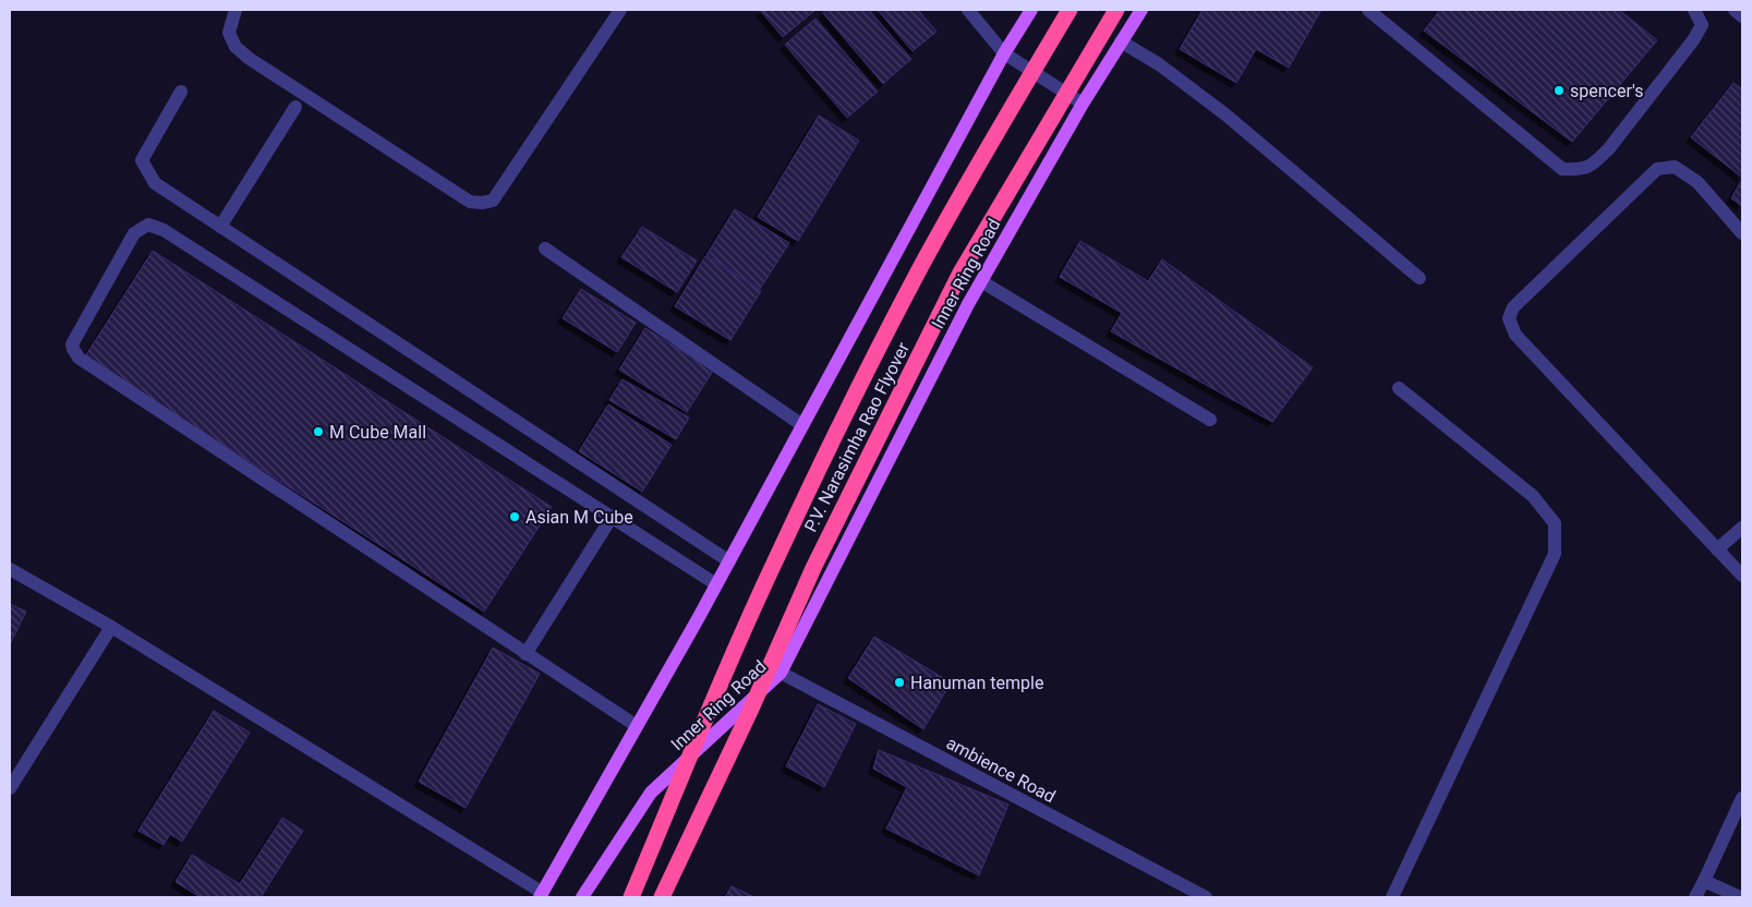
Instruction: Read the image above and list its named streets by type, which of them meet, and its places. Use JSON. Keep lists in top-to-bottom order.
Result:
{
  "streets": {
    "highway": ["P.V. Narasimha Rao Flyover"],
    "main road": ["Inner Ring Road"],
    "street": ["ambience Road"]
  },
  "crossings": [
    ["Inner Ring Road", "ambience Road"]
  ],
  "places": [
    "spencer's",
    "M Cube Mall",
    "Asian M Cube",
    "Hanuman temple"
  ]
}
